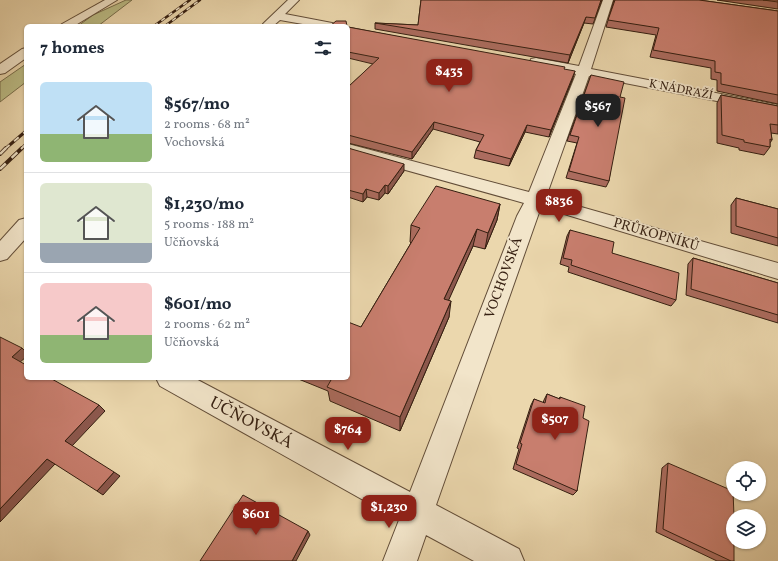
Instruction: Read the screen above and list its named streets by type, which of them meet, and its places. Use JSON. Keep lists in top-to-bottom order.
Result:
{
  "streets": {
    "street": [
      "K NÁDRAŽÍ",
      "PRŮKOPNÍKŮ",
      "VOCHOVSKÁ",
      "UČŇOVSKÁ"
    ]
  },
  "crossings": [
    ["K NÁDRAŽÍ", "VOCHOVSKÁ"],
    ["PRŮKOPNÍKŮ", "VOCHOVSKÁ"],
    ["VOCHOVSKÁ", "UČŇOVSKÁ"]
  ],
  "page": {
    "heading": "7 homes",
    "price": [
      "$435",
      "$567",
      "$836",
      "$507",
      "$764",
      "$1,230",
      "$601"
    ],
    "list": [
      {
        "name": "$567/mo",
        "note": "2 rooms · 68 m² · Vochovská"
      },
      {
        "name": "$1,230/mo",
        "note": "5 rooms · 188 m² · Učňovská"
      },
      {
        "name": "$601/mo",
        "note": "2 rooms · 62 m² · Učňovská"
      }
    ]
  }
}
